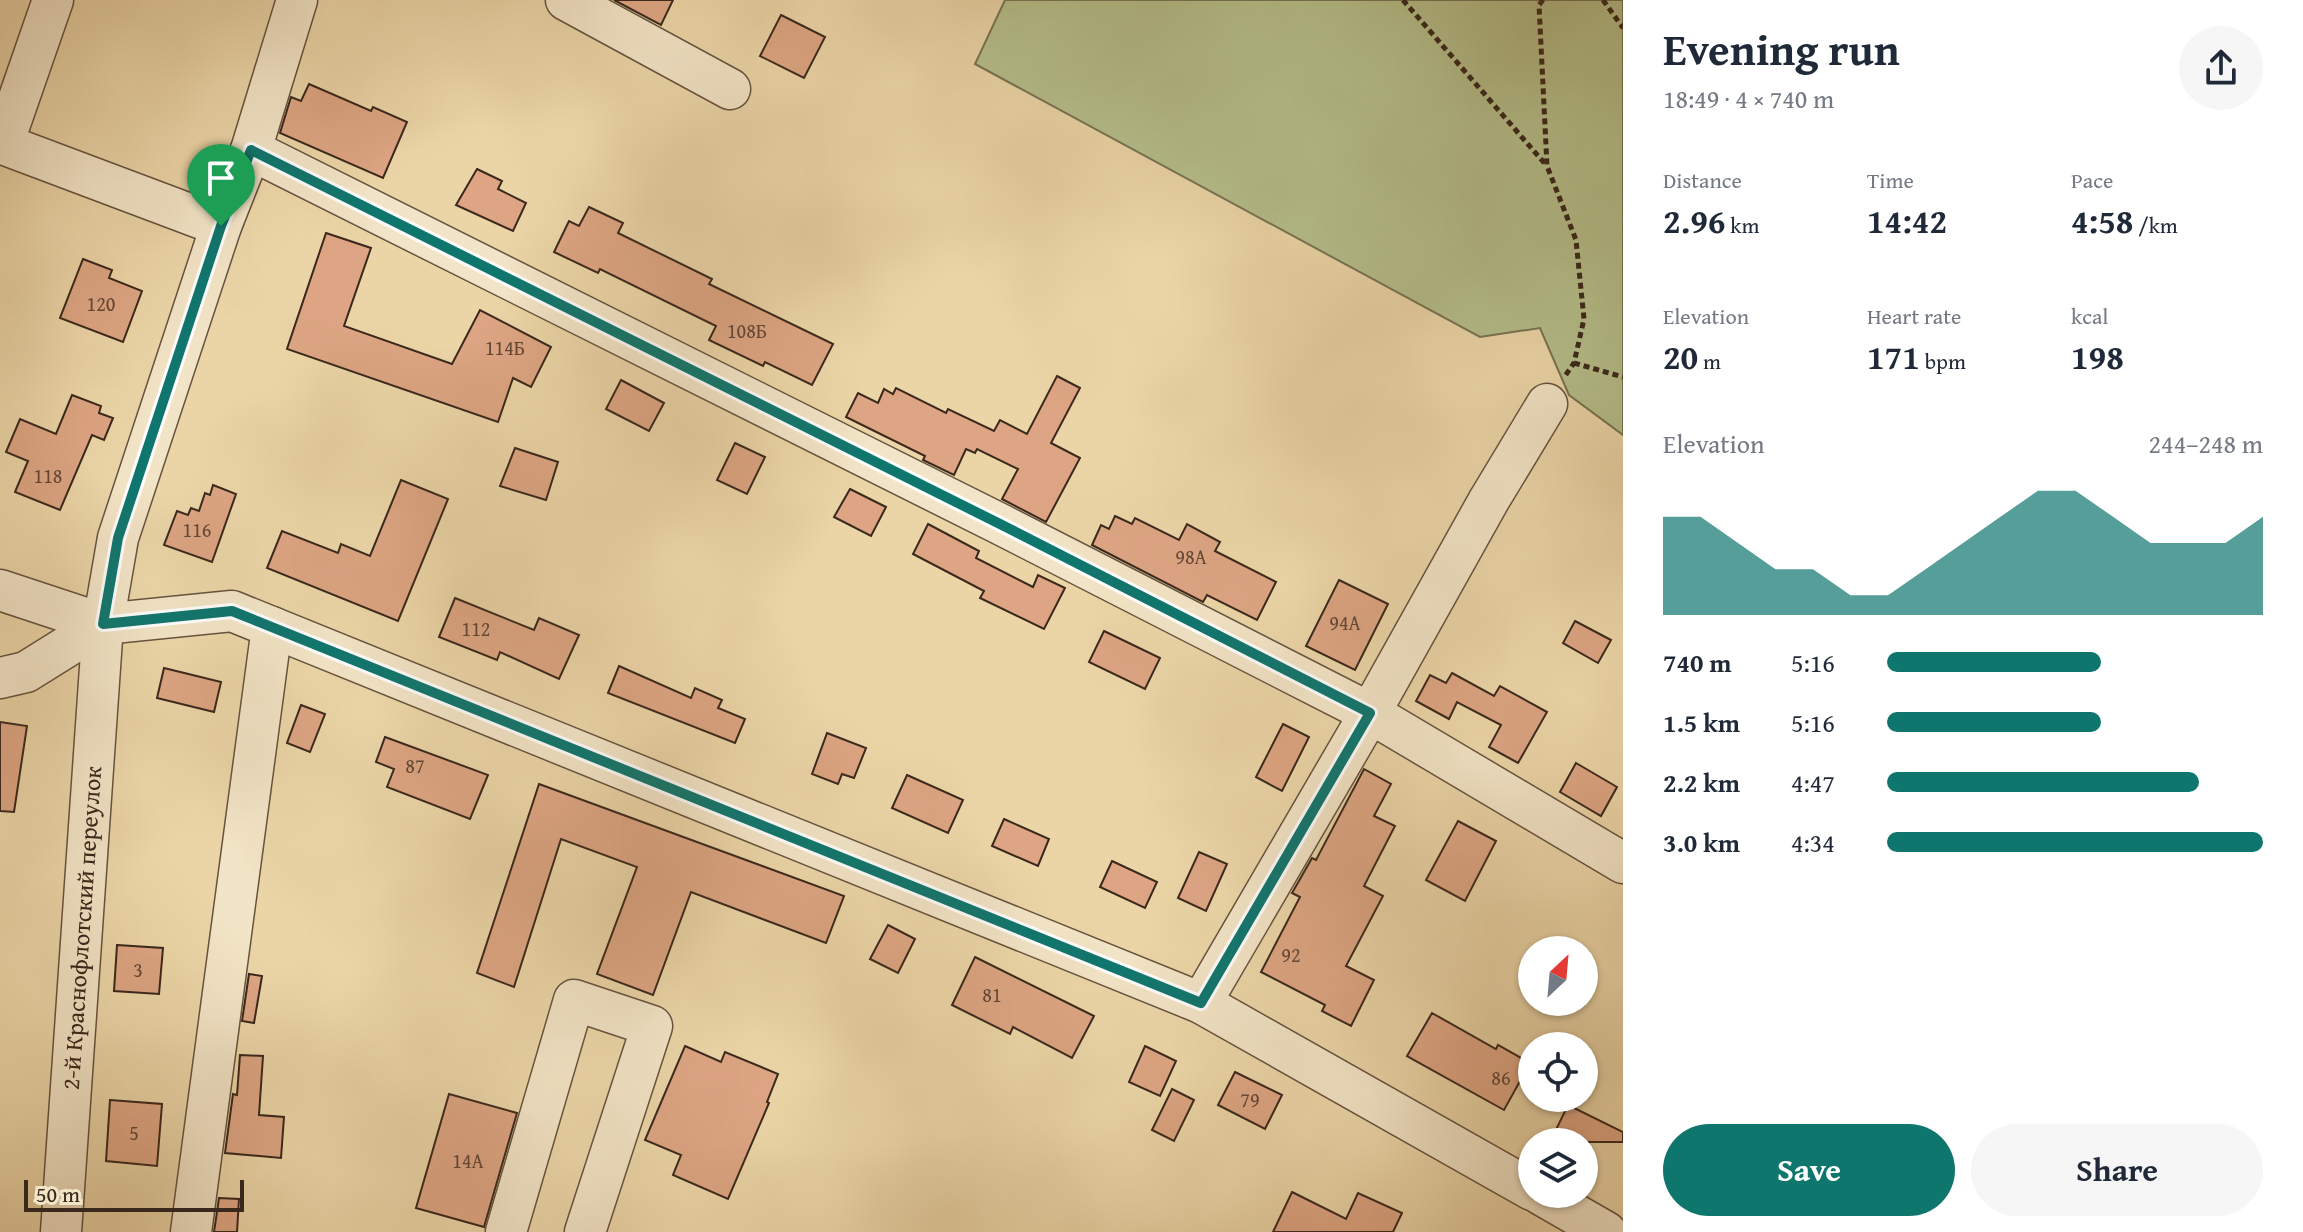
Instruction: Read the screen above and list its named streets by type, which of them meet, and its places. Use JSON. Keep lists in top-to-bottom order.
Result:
{
  "streets": {
    "street": ["2-й Краснофлотский переулок"]
  },
  "house_numbers": [
    "120",
    "108Б",
    "114Б",
    "118",
    "116",
    "98А",
    "94А",
    "112",
    "87",
    "92",
    "3",
    "81",
    "86",
    "79",
    "5",
    "14А"
  ],
  "scale_bar": "50 m",
  "north": "top right",
  "page": {
    "heading": ["Evening run", "18:49 · 4 × 740 m"],
    "stats": [
      ["Distance", "2.96 km"],
      ["Time", "14:42"],
      ["Pace", "4:58 /km"],
      ["Elevation", "20 m"],
      ["Heart rate", "171 bpm"],
      ["kcal", "198"]
    ],
    "chart": ["Elevation", "244–248 m"],
    "list": [
      {
        "name": "740 m",
        "note": "5:16"
      },
      {
        "name": "1.5 km",
        "note": "5:16"
      },
      {
        "name": "2.2 km",
        "note": "4:47"
      },
      {
        "name": "3.0 km",
        "note": "4:34"
      }
    ],
    "buttons": ["Save", "Share"],
    "scale": "50 m"
  }
}
